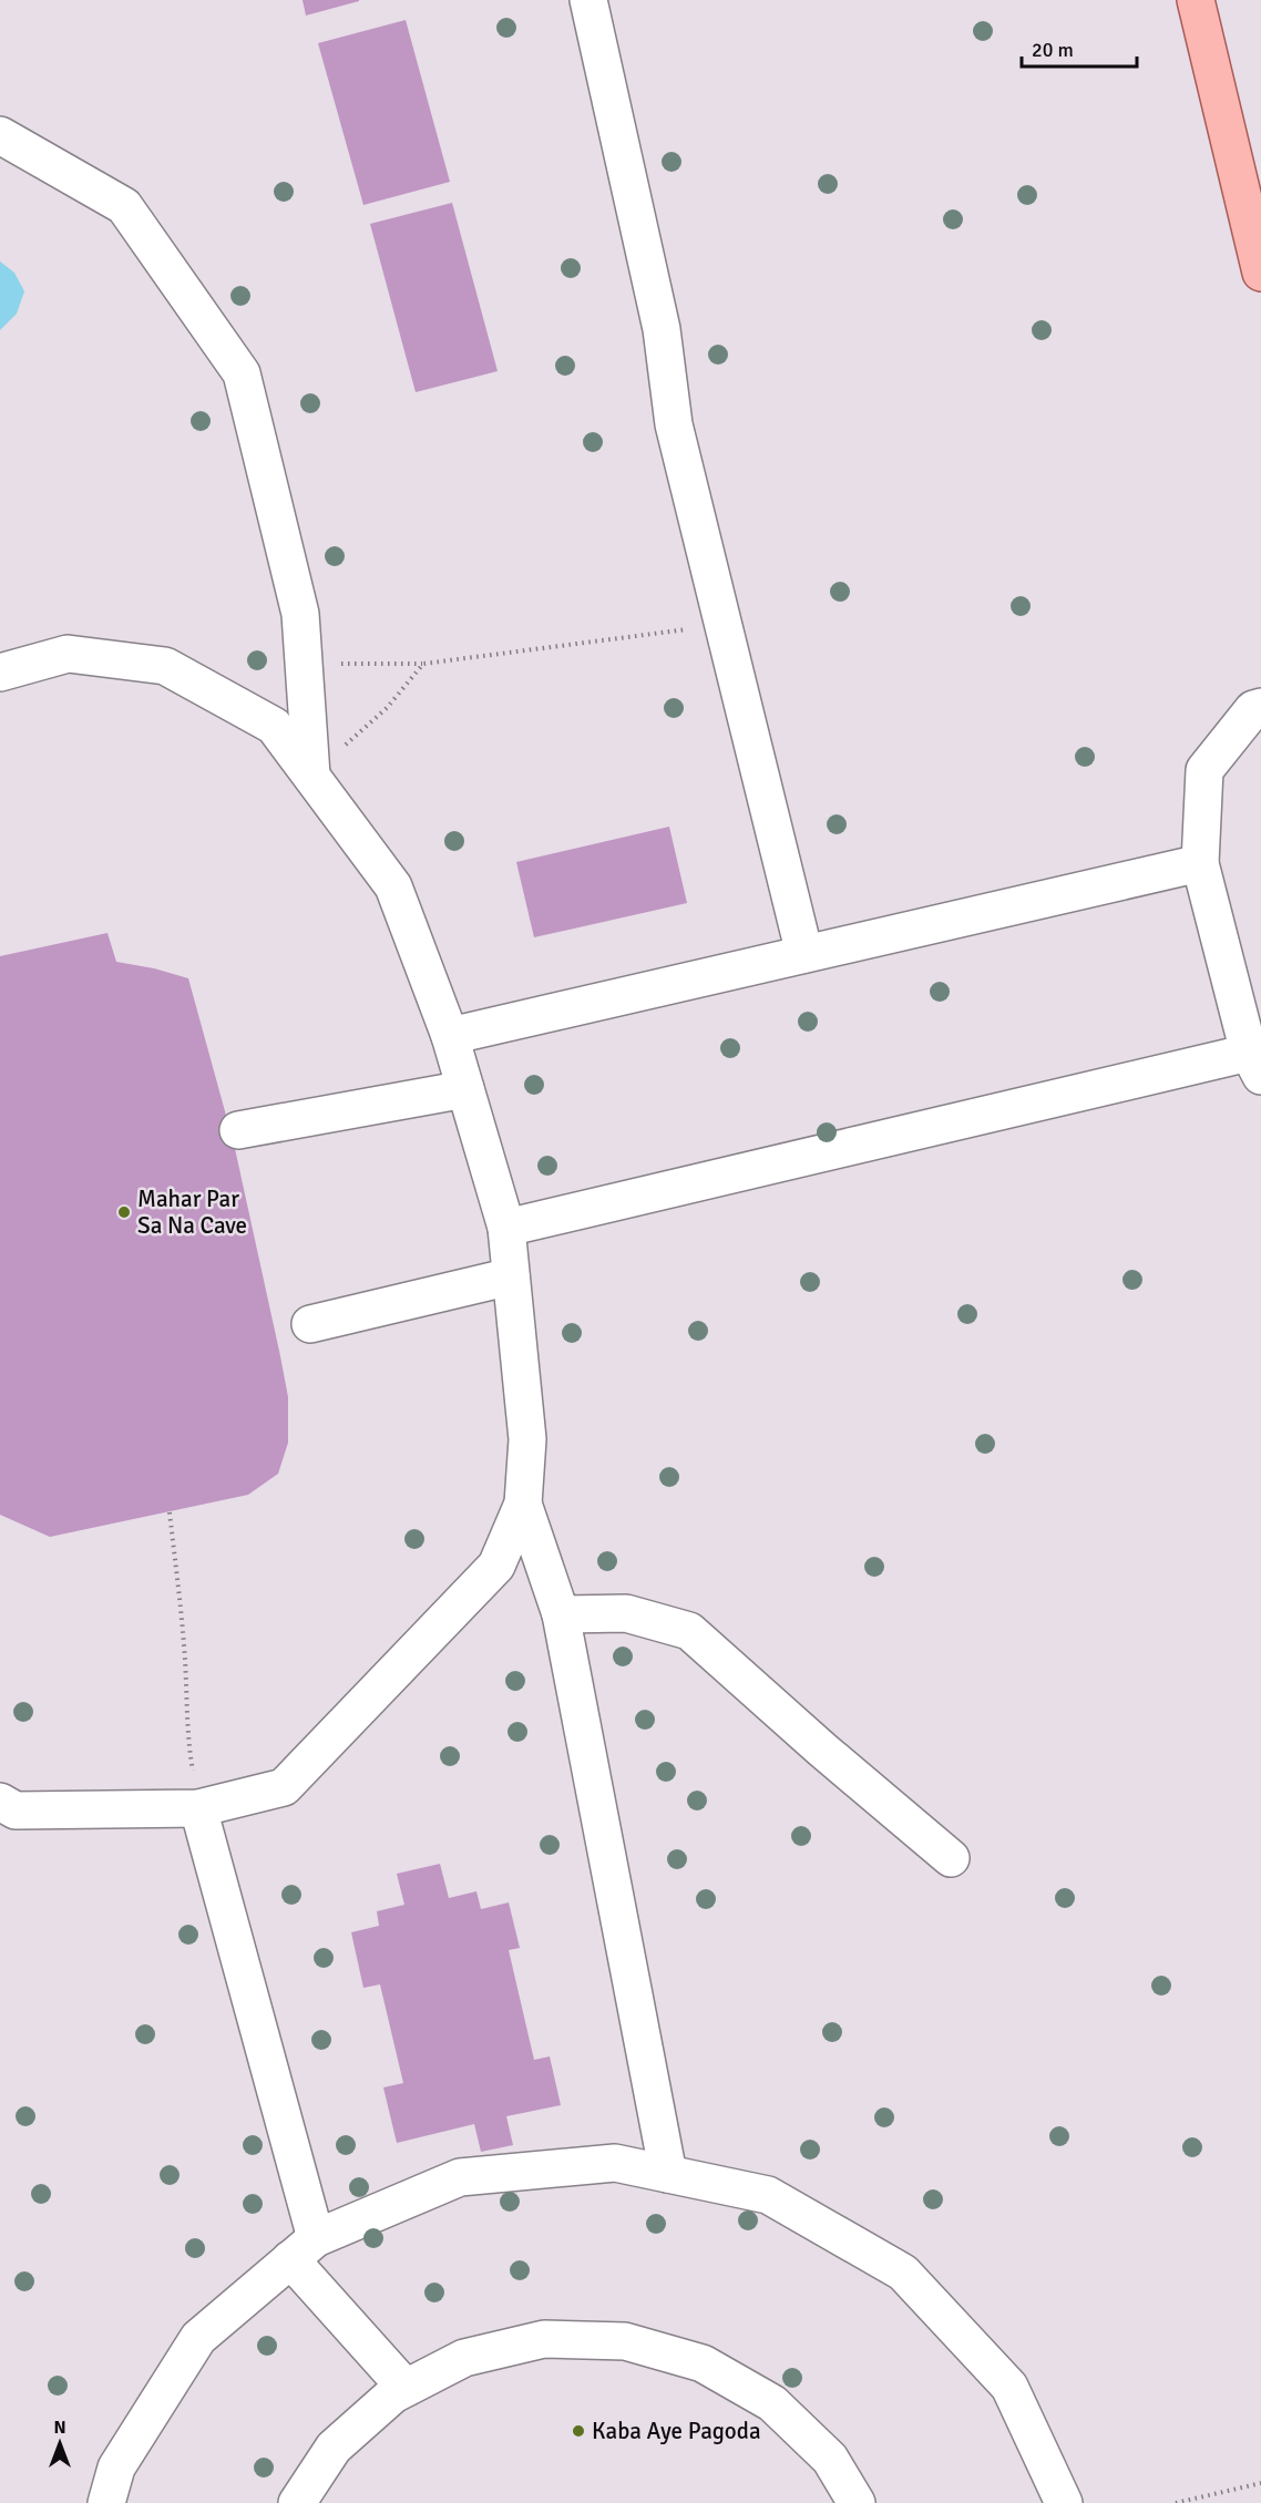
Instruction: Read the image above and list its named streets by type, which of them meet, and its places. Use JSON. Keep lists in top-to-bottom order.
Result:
{
  "places": ["Mahar Par Sa Na Cave", "Kaba Aye Pagoda"],
  "scale_bar": "20 m",
  "north": "top"
}
